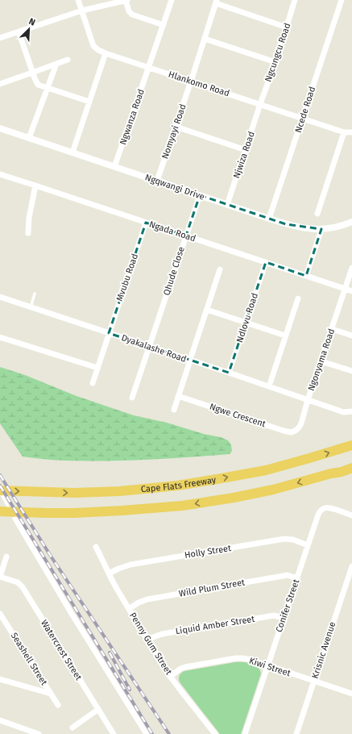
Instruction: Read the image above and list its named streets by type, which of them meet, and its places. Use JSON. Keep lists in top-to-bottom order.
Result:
{
  "streets": {
    "highway": ["Cape Flats Freeway"],
    "street": [
      "Ngcungcu Road",
      "Hlankomo Road",
      "Ncede Road",
      "Ngwanza Road",
      "Nomyayi Road",
      "Njwiza Road",
      "Ngqwangi Drive",
      "Ngada Road",
      "Qhude Close",
      "Mvubu Road",
      "Ndlovu Road",
      "Dyakalashe Road",
      "Ngonyama Road",
      "Ngwe Crescent",
      "Holly Street",
      "Wild Plum Street",
      "Conifer Street",
      "Liquid Amber Street",
      "Penny Gum Street",
      "Watercrest Street",
      "Krisnic Avenue",
      "Seashell Street",
      "Kiwi Street"
    ]
  },
  "crossings": [
    ["Ngcungcu Road", "Hlankomo Road"],
    ["Ngcungcu Road", "Njwiza Road"],
    ["Hlankomo Road", "Ncede Road"],
    ["Hlankomo Road", "Ngwanza Road"],
    ["Hlankomo Road", "Nomyayi Road"],
    ["Hlankomo Road", "Njwiza Road"],
    ["Ncede Road", "Ngqwangi Drive"],
    ["Ngwanza Road", "Ngqwangi Drive"],
    ["Nomyayi Road", "Ngqwangi Drive"],
    ["Njwiza Road", "Ngqwangi Drive"],
    ["Ngqwangi Drive", "Qhude Close"],
    ["Ngada Road", "Qhude Close"],
    ["Ngada Road", "Mvubu Road"],
    ["Ngada Road", "Ndlovu Road"],
    ["Ngada Road", "Ngonyama Road"],
    ["Qhude Close", "Dyakalashe Road"],
    ["Mvubu Road", "Dyakalashe Road"],
    ["Ndlovu Road", "Dyakalashe Road"],
    ["Dyakalashe Road", "Ngonyama Road"],
    ["Ngonyama Road", "Ngwe Crescent"],
    ["Holly Street", "Conifer Street"],
    ["Holly Street", "Penny Gum Street"],
    ["Wild Plum Street", "Conifer Street"],
    ["Wild Plum Street", "Penny Gum Street"],
    ["Conifer Street", "Liquid Amber Street"],
    ["Conifer Street", "Kiwi Street"],
    ["Liquid Amber Street", "Penny Gum Street"],
    ["Penny Gum Street", "Kiwi Street"],
    ["Krisnic Avenue", "Kiwi Street"]
  ],
  "north": "top right"
}
